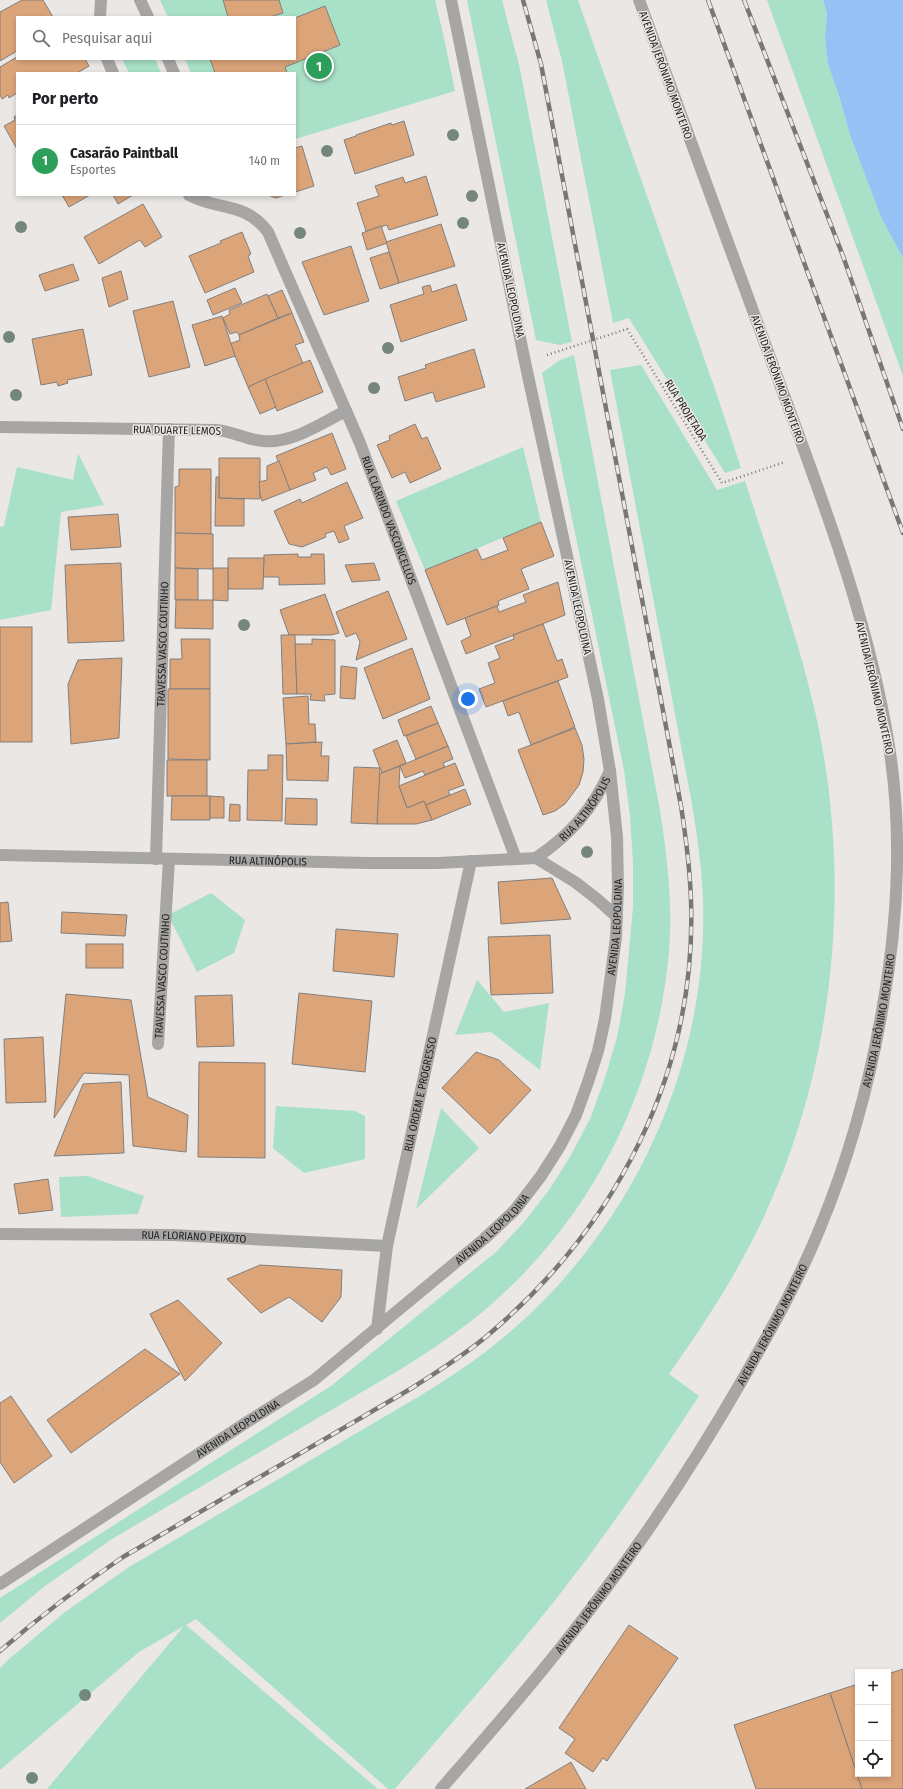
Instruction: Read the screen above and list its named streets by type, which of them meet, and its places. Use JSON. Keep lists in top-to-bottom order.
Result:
{
  "streets": {
    "street": [
      "AVENIDA JERÔNIMO MONTEIRO",
      "AVENIDA LEOPOLDINA",
      "RUA DUARTE LEMOS",
      "RUA CLARINDO VASCONCELLOS",
      "TRAVESSA VASCO COUTINHO",
      "RUA ALTINÓPOLIS",
      "RUA ORDEM E PROGRESSO",
      "RUA FLORIANO PEIXOTO"
    ],
    "path": ["RUA PROJETADA"]
  },
  "crossings": [
    ["AVENIDA JERÔNIMO MONTEIRO", "RUA PROJETADA"],
    ["AVENIDA LEOPOLDINA", "RUA ALTINÓPOLIS"],
    ["AVENIDA LEOPOLDINA", "RUA ORDEM E PROGRESSO"],
    ["RUA DUARTE LEMOS", "RUA CLARINDO VASCONCELLOS"],
    ["RUA DUARTE LEMOS", "TRAVESSA VASCO COUTINHO"],
    ["RUA CLARINDO VASCONCELLOS", "RUA ALTINÓPOLIS"],
    ["TRAVESSA VASCO COUTINHO", "RUA ALTINÓPOLIS"],
    ["RUA ALTINÓPOLIS", "RUA ORDEM E PROGRESSO"],
    ["RUA ORDEM E PROGRESSO", "RUA FLORIANO PEIXOTO"]
  ],
  "page": {
    "search": "Pesquisar aqui",
    "pins": "1",
    "heading": "Por perto",
    "list": [
      {
        "mark": "1",
        "name": "Casarão Paintball",
        "note": "Esportes",
        "value": "140 m"
      }
    ],
    "map_buttons": ["+", "−"]
  }
}
